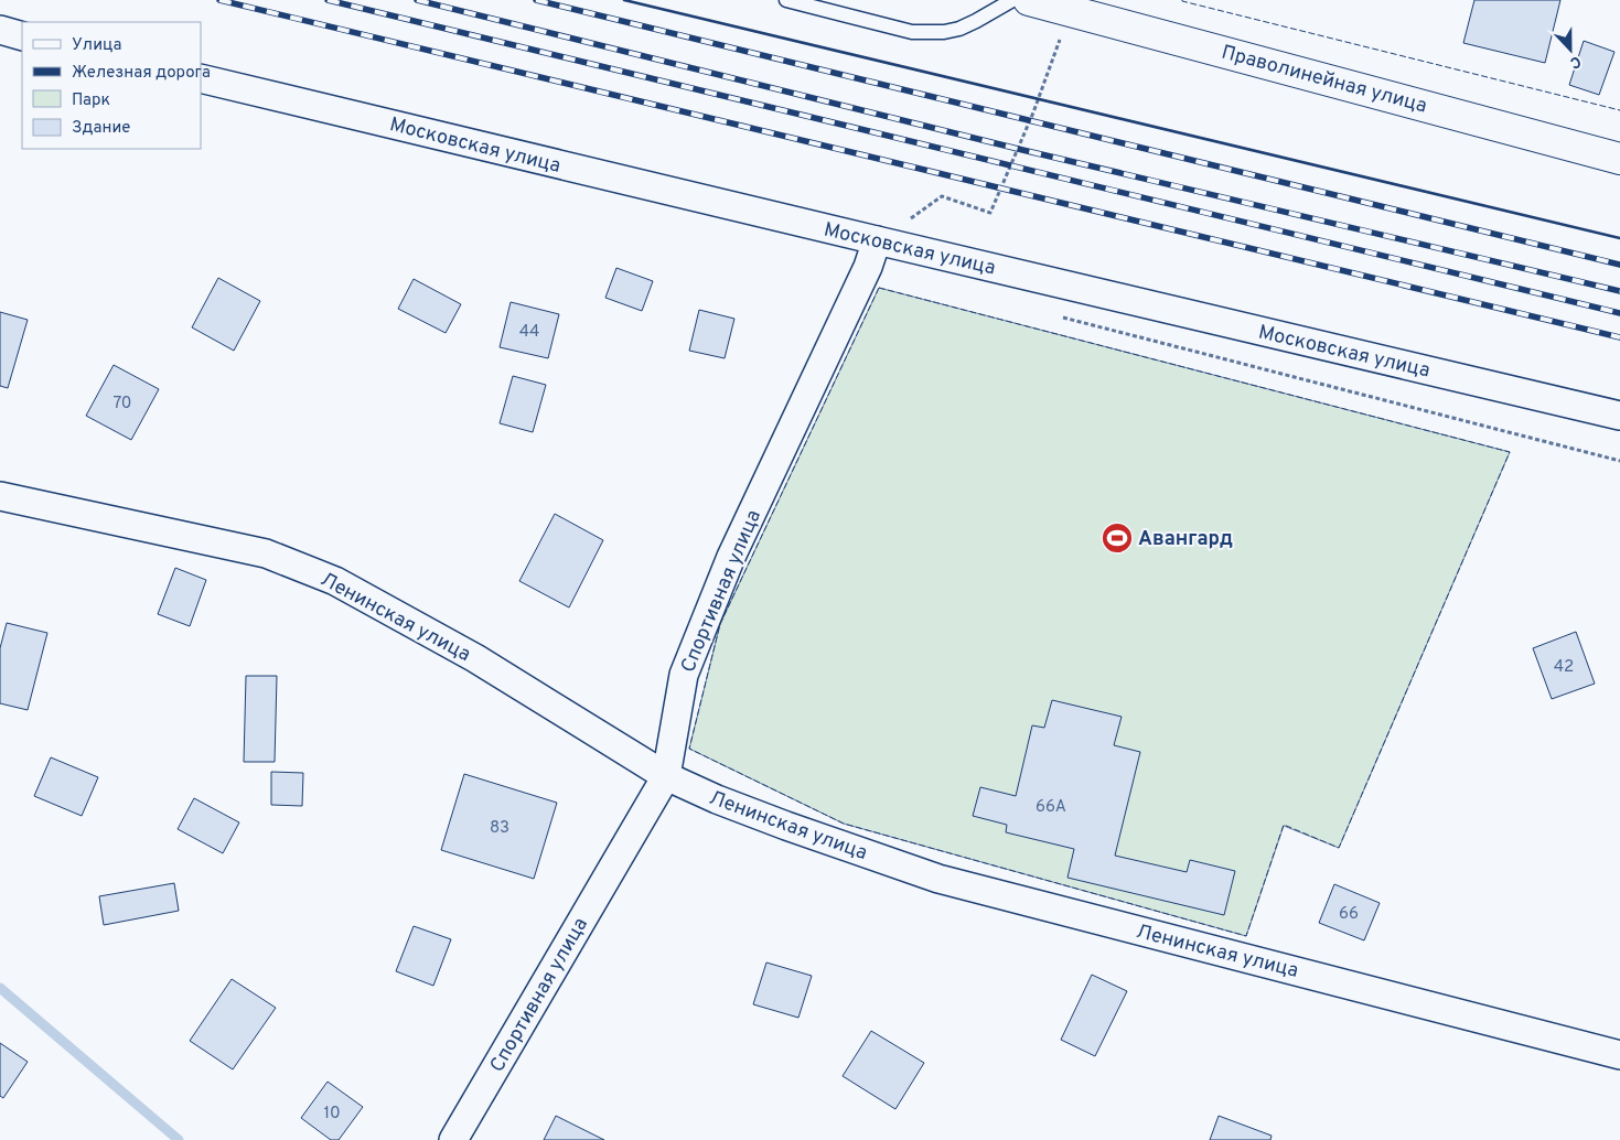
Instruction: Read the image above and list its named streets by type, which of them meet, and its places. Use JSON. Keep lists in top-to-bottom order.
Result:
{
  "streets": {
    "main road": ["Праволинейная улица"],
    "street": ["Московская улица", "Спортивная улица", "Ленинская улица"]
  },
  "crossings": [
    ["Московская улица", "Спортивная улица"],
    ["Спортивная улица", "Ленинская улица"]
  ],
  "places": {
    "sports": ["Авангард"]
  },
  "house_numbers": [
    "44",
    "70",
    "42",
    "66А",
    "83",
    "66",
    "10"
  ],
  "legend": [
    "Улица",
    "Железная дорога",
    "Парк",
    "Здание"
  ],
  "north": "bottom"
}
